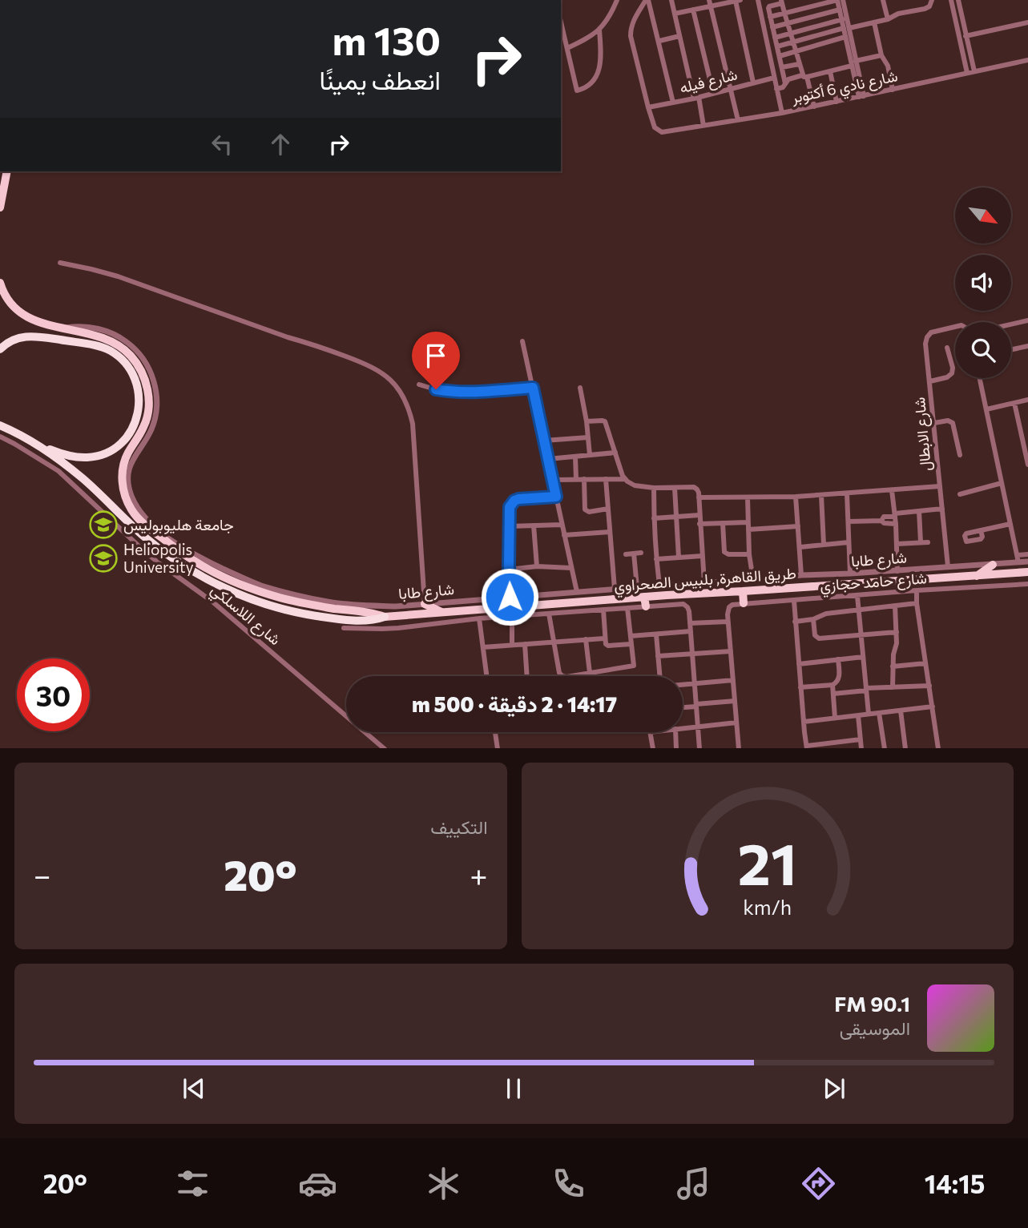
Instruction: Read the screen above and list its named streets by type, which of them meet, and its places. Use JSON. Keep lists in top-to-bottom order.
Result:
{
  "streets": {
    "highway": ["طريق القاهرة, بلبيس الصحراوي"],
    "street": [
      "شارع فيله",
      "شارع نادي 6 أكتوبر",
      "شارع الابطال",
      "شارع طابا",
      "شارع حامد حجازي",
      "شارع اللاسلكي"
    ]
  },
  "crossings": [
    ["شارع فيله", "شارع نادي 6 أكتوبر"],
    ["شارع الابطال", "شارع طابا"],
    ["شارع طابا", "طريق القاهرة, بلبيس الصحراوي"]
  ],
  "places": {
    "school or university": ["جامعة هليوبوليس", "Heliopolis University"]
  },
  "north": "bottom right",
  "page": {
    "turn": ["130 m", "انعطف يمينًا"],
    "limit": "30",
    "trip": "14:17 · 2 دقيقة · 500 m",
    "tile": "التكييف",
    "heat": ["−", "20°", "+"],
    "song": ["90.1 FM", "الموسيقى"],
    "tabs": ["14:15", "20°"],
    "gauge": ["21", "km/h"]
  }
}
